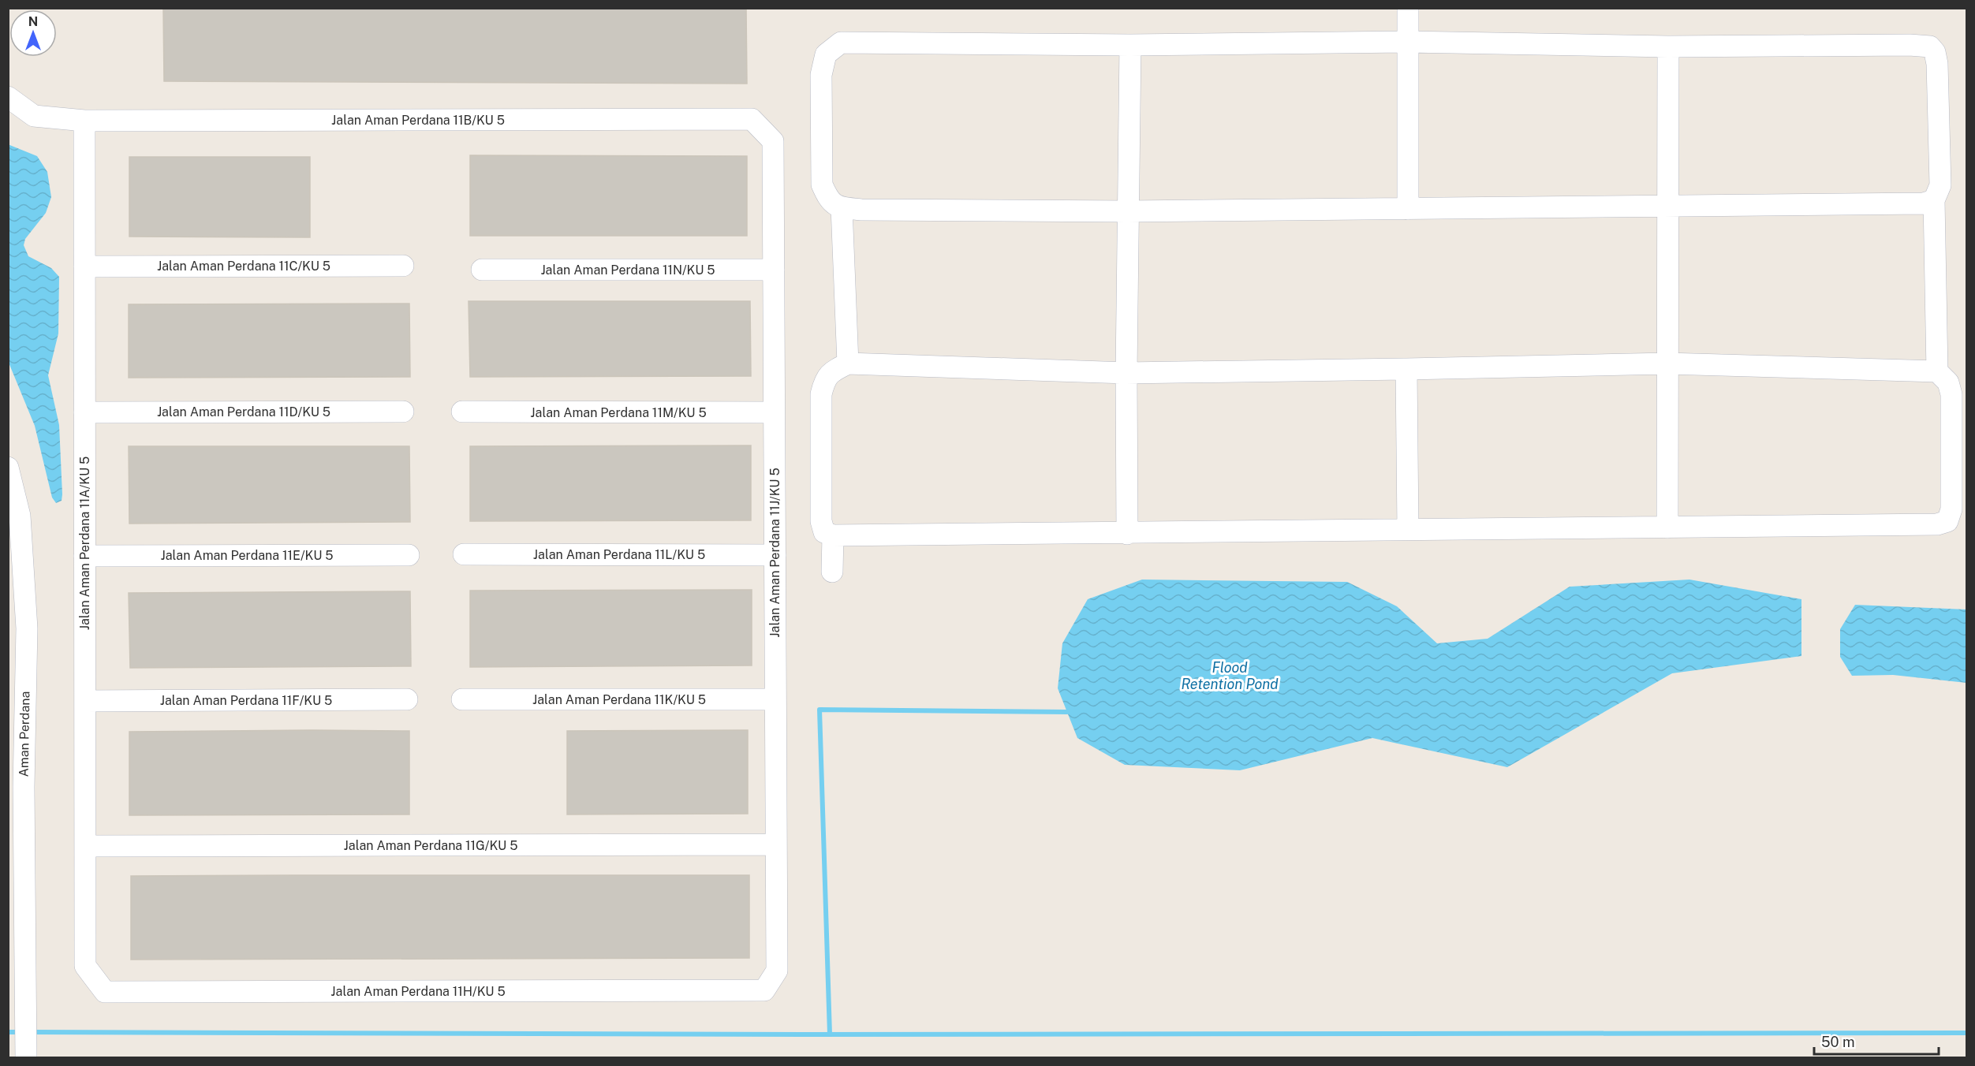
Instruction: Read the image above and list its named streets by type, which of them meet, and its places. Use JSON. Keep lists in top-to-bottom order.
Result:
{
  "streets": {
    "street": [
      "Jalan Aman Perdana 11B/KU 5",
      "Jalan Aman Perdana 11C/KU 5",
      "Jalan Aman Perdana 11N/KU 5",
      "Jalan Aman Perdana 11D/KU 5",
      "Jalan Aman Perdana 11M/KU 5",
      "Jalan Aman Perdana 11A/KU 5",
      "Jalan Aman Perdana 11J/KU 5",
      "Jalan Aman Perdana 11L/KU 5",
      "Jalan Aman Perdana 11E/KU 5",
      "Jalan Aman Perdana 11K/KU 5",
      "Jalan Aman Perdana 11F/KU 5",
      "Aman Perdana",
      "Jalan Aman Perdana 11G/KU 5",
      "Jalan Aman Perdana 11H/KU 5"
    ]
  },
  "crossings": [
    ["Jalan Aman Perdana 11B/KU 5", "Jalan Aman Perdana 11A/KU 5"],
    ["Jalan Aman Perdana 11B/KU 5", "Jalan Aman Perdana 11J/KU 5"],
    ["Jalan Aman Perdana 11C/KU 5", "Jalan Aman Perdana 11A/KU 5"],
    ["Jalan Aman Perdana 11N/KU 5", "Jalan Aman Perdana 11J/KU 5"],
    ["Jalan Aman Perdana 11D/KU 5", "Jalan Aman Perdana 11A/KU 5"],
    ["Jalan Aman Perdana 11M/KU 5", "Jalan Aman Perdana 11J/KU 5"],
    ["Jalan Aman Perdana 11A/KU 5", "Jalan Aman Perdana 11E/KU 5"],
    ["Jalan Aman Perdana 11A/KU 5", "Jalan Aman Perdana 11F/KU 5"],
    ["Jalan Aman Perdana 11A/KU 5", "Jalan Aman Perdana 11G/KU 5"],
    ["Jalan Aman Perdana 11A/KU 5", "Jalan Aman Perdana 11H/KU 5"],
    ["Jalan Aman Perdana 11J/KU 5", "Jalan Aman Perdana 11L/KU 5"],
    ["Jalan Aman Perdana 11J/KU 5", "Jalan Aman Perdana 11K/KU 5"],
    ["Jalan Aman Perdana 11J/KU 5", "Jalan Aman Perdana 11G/KU 5"],
    ["Jalan Aman Perdana 11J/KU 5", "Jalan Aman Perdana 11H/KU 5"]
  ],
  "water": ["Flood Retention Pond"],
  "scale_bar": "50 m",
  "north": "top"
}
